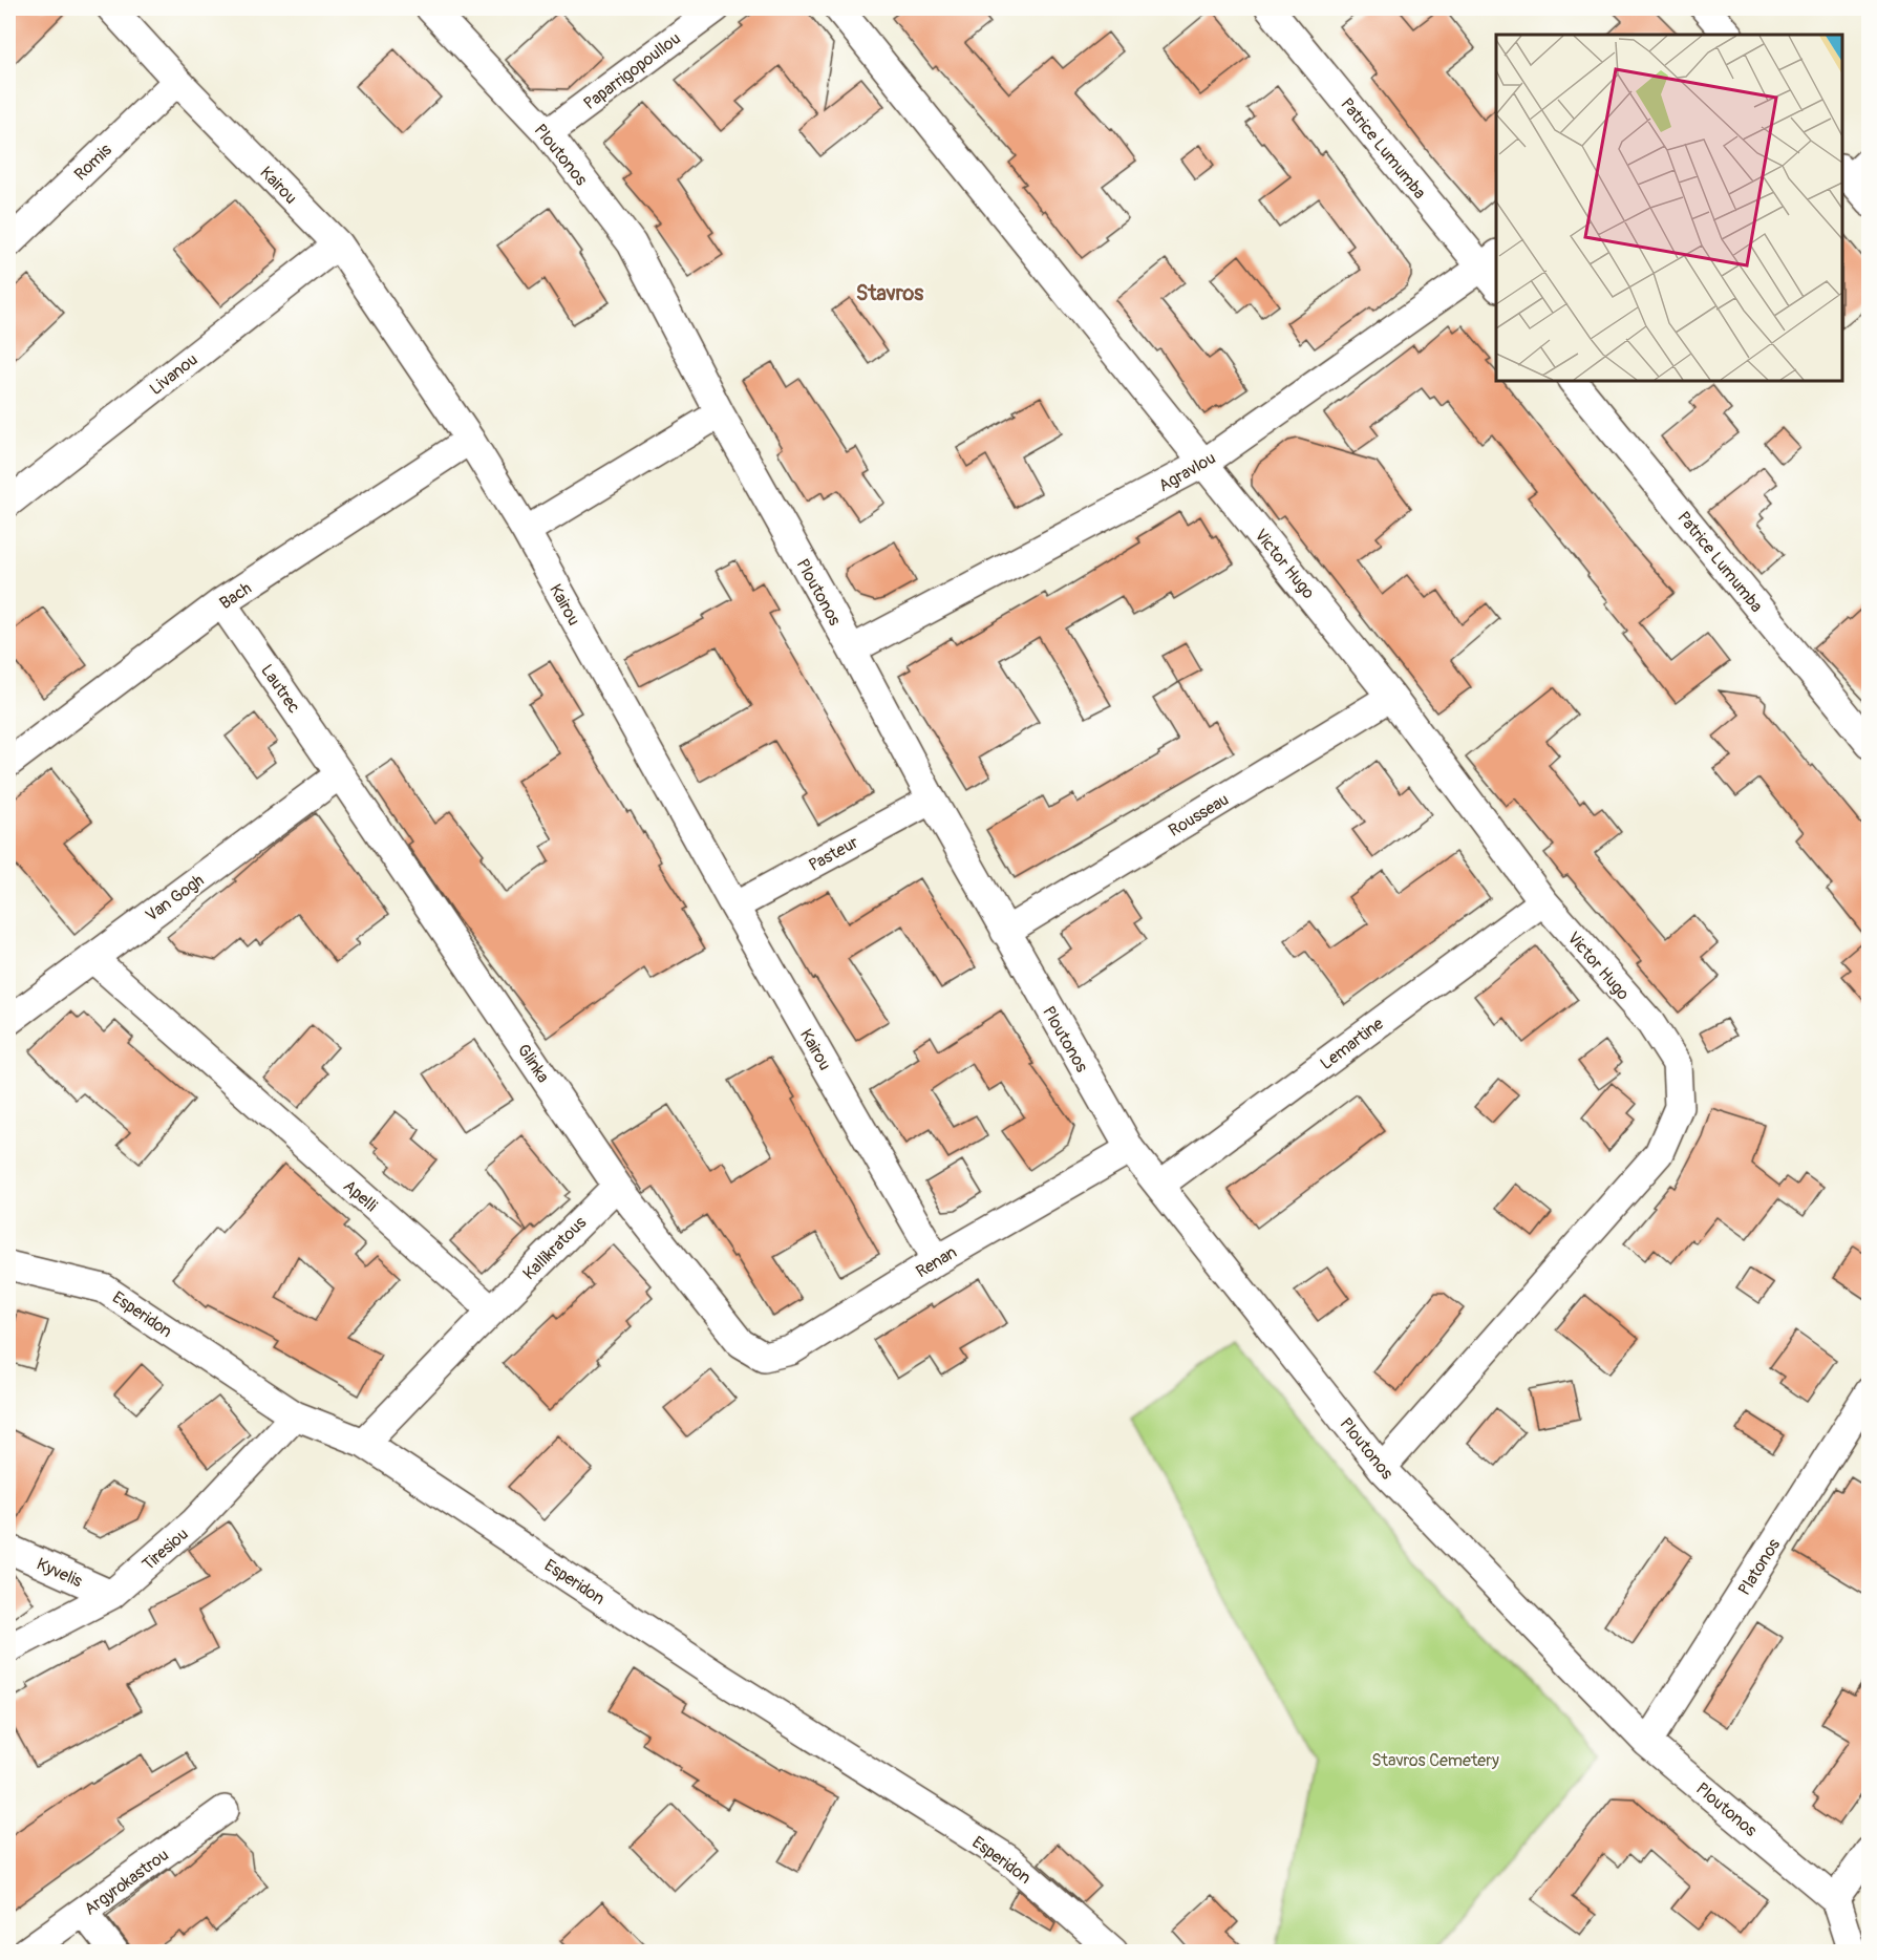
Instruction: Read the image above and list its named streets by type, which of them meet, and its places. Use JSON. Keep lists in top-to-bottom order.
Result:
{
  "streets": {
    "street": [
      "Paparrigopoullou",
      "Patrice Lumumba",
      "Ploutonos",
      "Romis",
      "Kairou",
      "Livanou",
      "Agravlou",
      "Victor Hugo",
      "Bach",
      "Lautrec",
      "Rousseau",
      "Pasteur",
      "Van Gogh",
      "Lemartine",
      "Glinka",
      "Apelli",
      "Kallikratous",
      "Renan",
      "Esperidon",
      "Tiresiou",
      "Platonos",
      "Kyvelis",
      "Argyrokastrou"
    ]
  },
  "crossings": [
    ["Paparrigopoullou", "Ploutonos"],
    ["Patrice Lumumba", "Agravlou"],
    ["Ploutonos", "Agravlou"],
    ["Ploutonos", "Victor Hugo"],
    ["Ploutonos", "Rousseau"],
    ["Ploutonos", "Pasteur"],
    ["Ploutonos", "Lemartine"],
    ["Ploutonos", "Renan"],
    ["Ploutonos", "Platonos"],
    ["Romis", "Kairou"],
    ["Kairou", "Livanou"],
    ["Kairou", "Bach"],
    ["Kairou", "Pasteur"],
    ["Kairou", "Renan"],
    ["Agravlou", "Victor Hugo"],
    ["Victor Hugo", "Rousseau"],
    ["Victor Hugo", "Lemartine"],
    ["Bach", "Lautrec"],
    ["Lautrec", "Van Gogh"],
    ["Lautrec", "Glinka"],
    ["Van Gogh", "Glinka"],
    ["Van Gogh", "Apelli"],
    ["Glinka", "Kallikratous"],
    ["Glinka", "Renan"],
    ["Apelli", "Kallikratous"],
    ["Esperidon", "Tiresiou"],
    ["Tiresiou", "Kyvelis"]
  ],
  "districts": ["Stavros"],
  "parks": ["Stavros Cemetery"]
}
